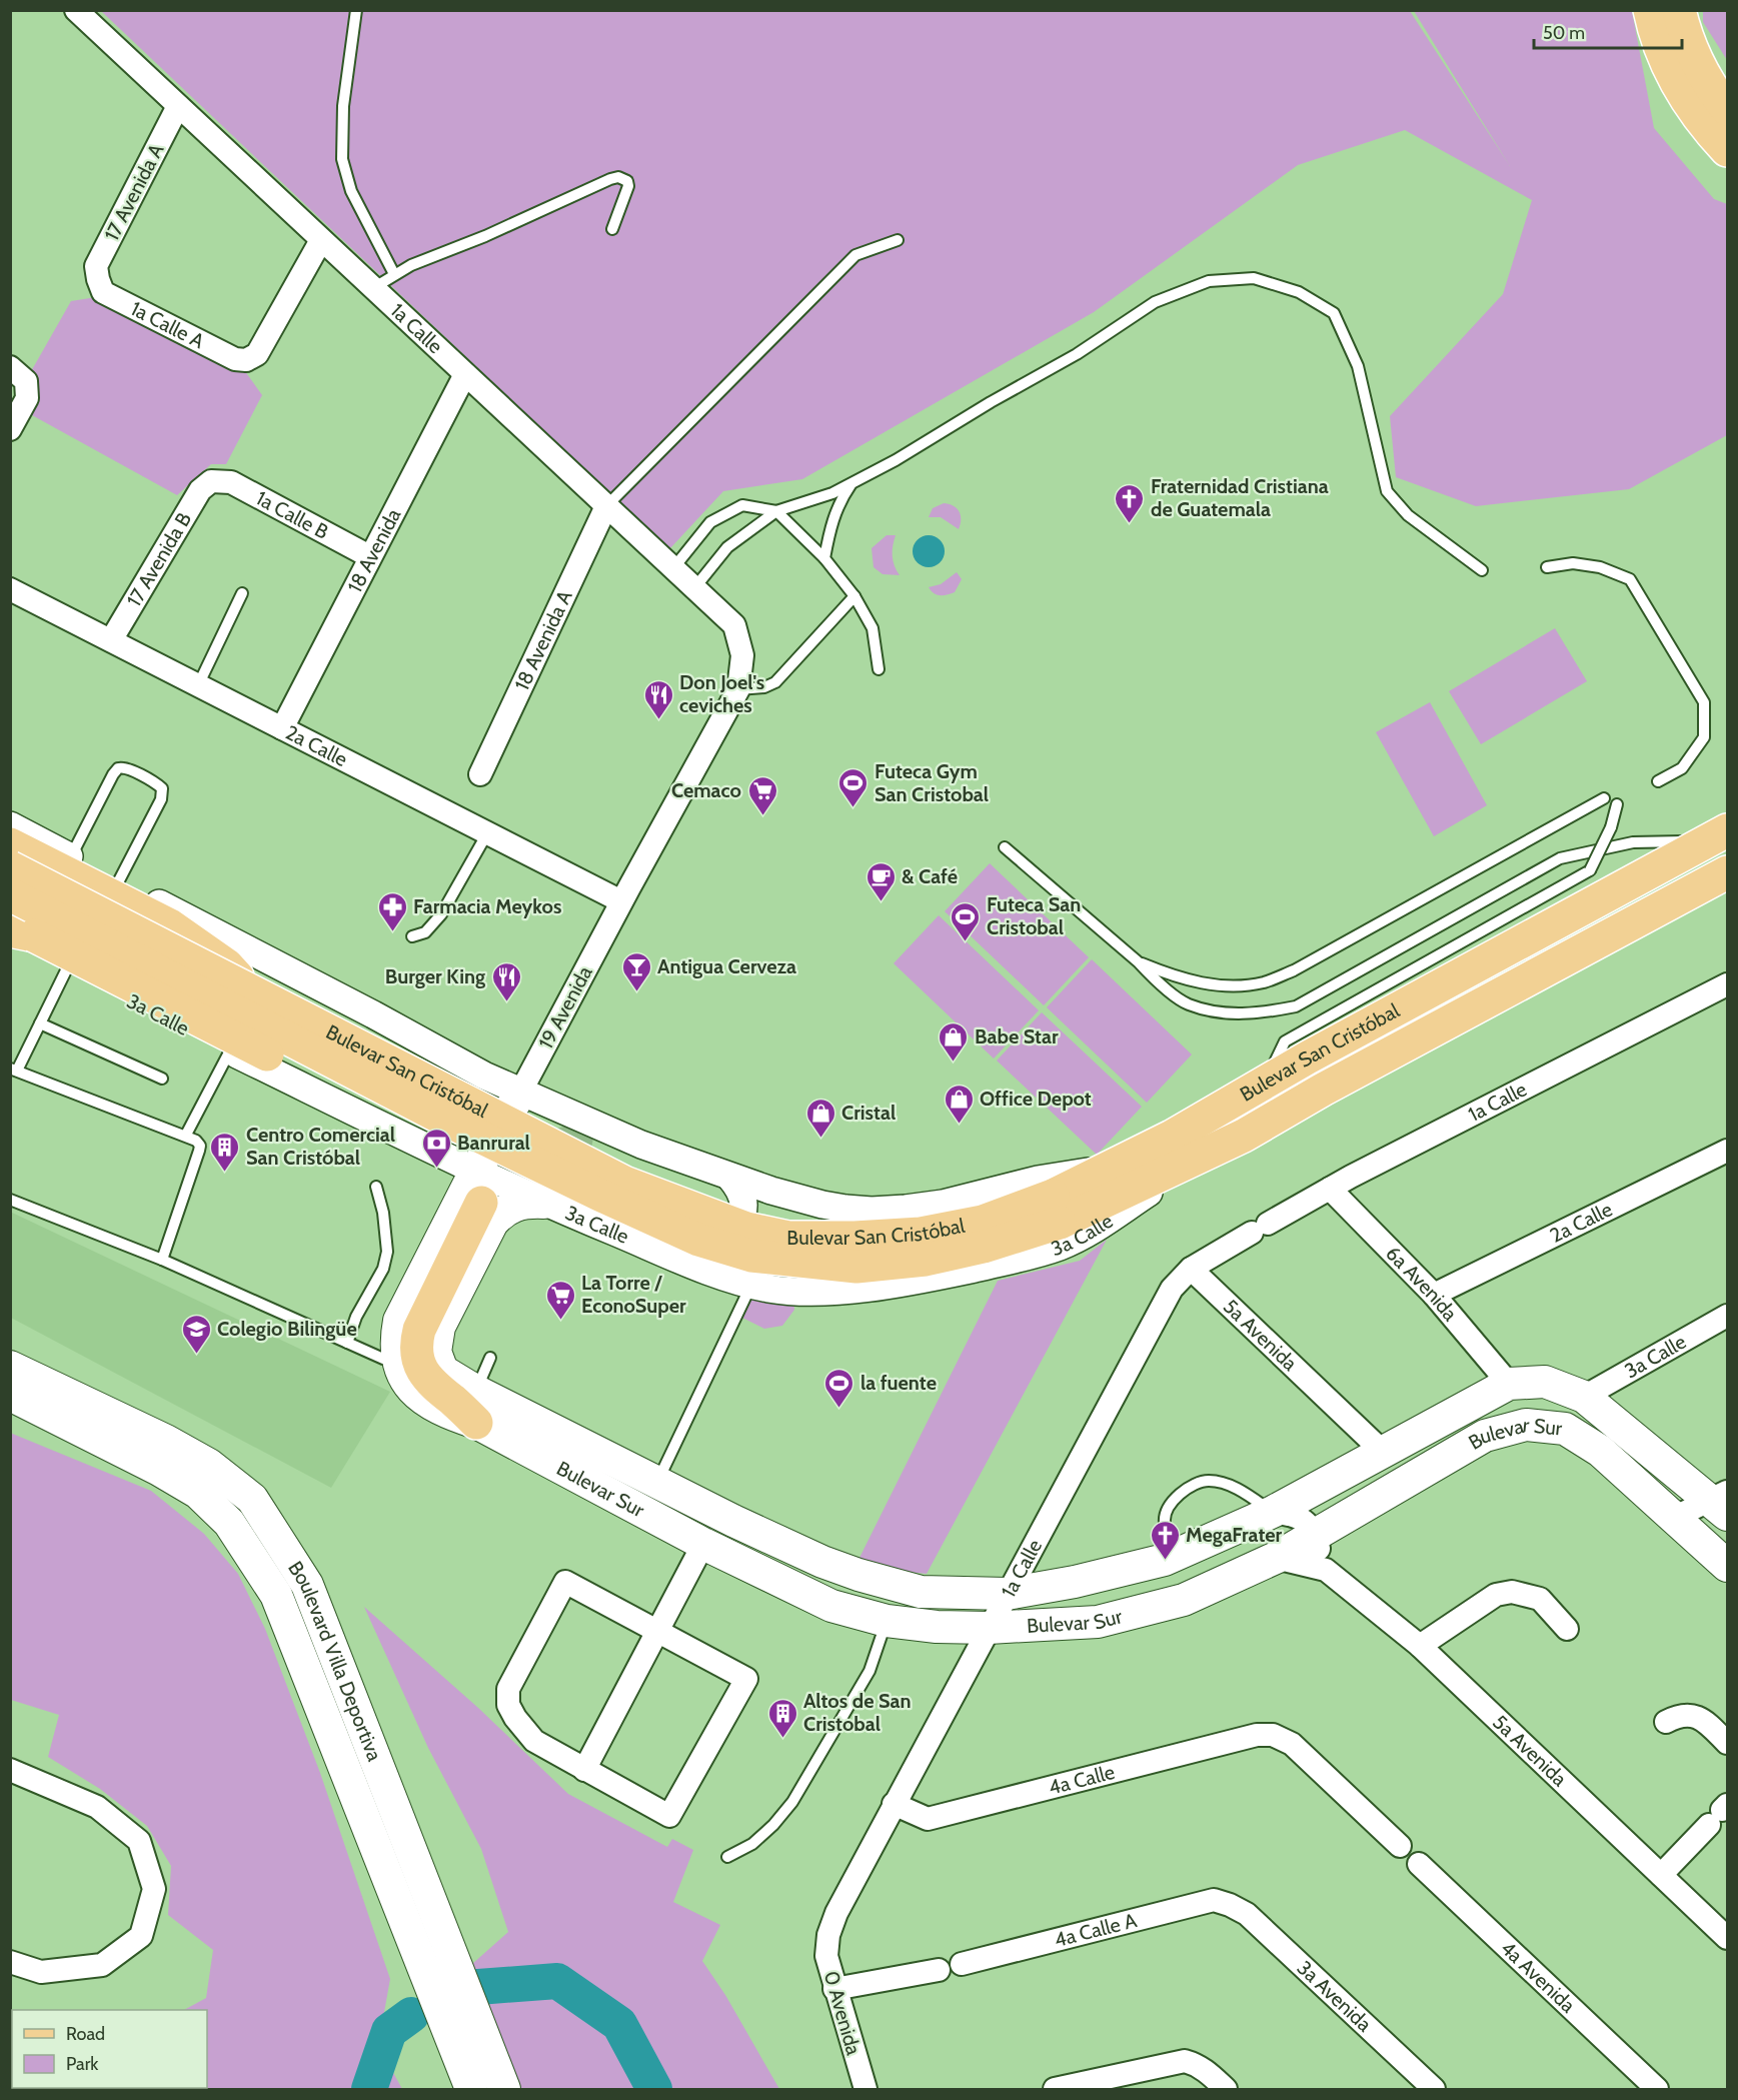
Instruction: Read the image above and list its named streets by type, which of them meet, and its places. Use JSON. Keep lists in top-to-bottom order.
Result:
{
  "streets": {
    "main road": [
      "19 Avenida",
      "Bulevar San Cristóbal",
      "Bulevar Sur",
      "Boulevard Villa Deportiva"
    ],
    "street": [
      "17 Avenida A",
      "1a Calle A",
      "1a Calle",
      "1a Calle B",
      "18 Avenida",
      "17 Avenida B",
      "18 Avenida A",
      "2a Calle",
      "3a Calle",
      "6a Avenida",
      "5a Avenida",
      "4a Calle",
      "4a Calle A",
      "4a Avenida",
      "3a Avenida",
      "0 Avenida"
    ]
  },
  "crossings": [
    ["17 Avenida A", "1a Calle A"],
    ["17 Avenida A", "1a Calle"],
    ["1a Calle A", "1a Calle"],
    ["1a Calle", "18 Avenida"],
    ["1a Calle", "18 Avenida A"],
    ["1a Calle", "19 Avenida"],
    ["1a Calle", "6a Avenida"],
    ["1a Calle", "5a Avenida"],
    ["1a Calle", "Bulevar Sur"],
    ["1a Calle", "4a Calle"],
    ["1a Calle", "0 Avenida"],
    ["1a Calle B", "18 Avenida"],
    ["1a Calle B", "17 Avenida B"],
    ["18 Avenida", "2a Calle"],
    ["17 Avenida B", "2a Calle"],
    ["2a Calle", "19 Avenida"],
    ["2a Calle", "6a Avenida"],
    ["19 Avenida", "3a Calle"],
    ["19 Avenida", "Bulevar Sur"],
    ["3a Calle", "Bulevar San Cristóbal"],
    ["3a Calle", "Bulevar Sur"],
    ["6a Avenida", "Bulevar Sur"],
    ["5a Avenida", "Bulevar Sur"],
    ["4a Calle A", "3a Avenida"]
  ],
  "places": {
    "church": ["Fraternidad Cristiana de Guatemala", "MegaFrater"],
    "restaurant": ["Don Joel's ceviches", "Burger King"],
    "sports": ["Futeca Gym San Cristobal", "Futeca San Cristobal", "la fuente"],
    "supermarket": ["Cemaco", "La Torre / EconoSuper"],
    "cafe": ["& Café"],
    "pharmacy": ["Farmacia Meykos"],
    "bar": ["Antigua Cerveza"],
    "shop": ["Babe Star", "Office Depot", "Cristal"],
    "bank": ["Banrural"],
    "building": ["Centro Comercial San Cristóbal", "Altos de San Cristobal"],
    "school or university": ["Colegio Bilingüe"]
  },
  "legend": ["Road", "Park"],
  "scale_bar": "50 m"
}
